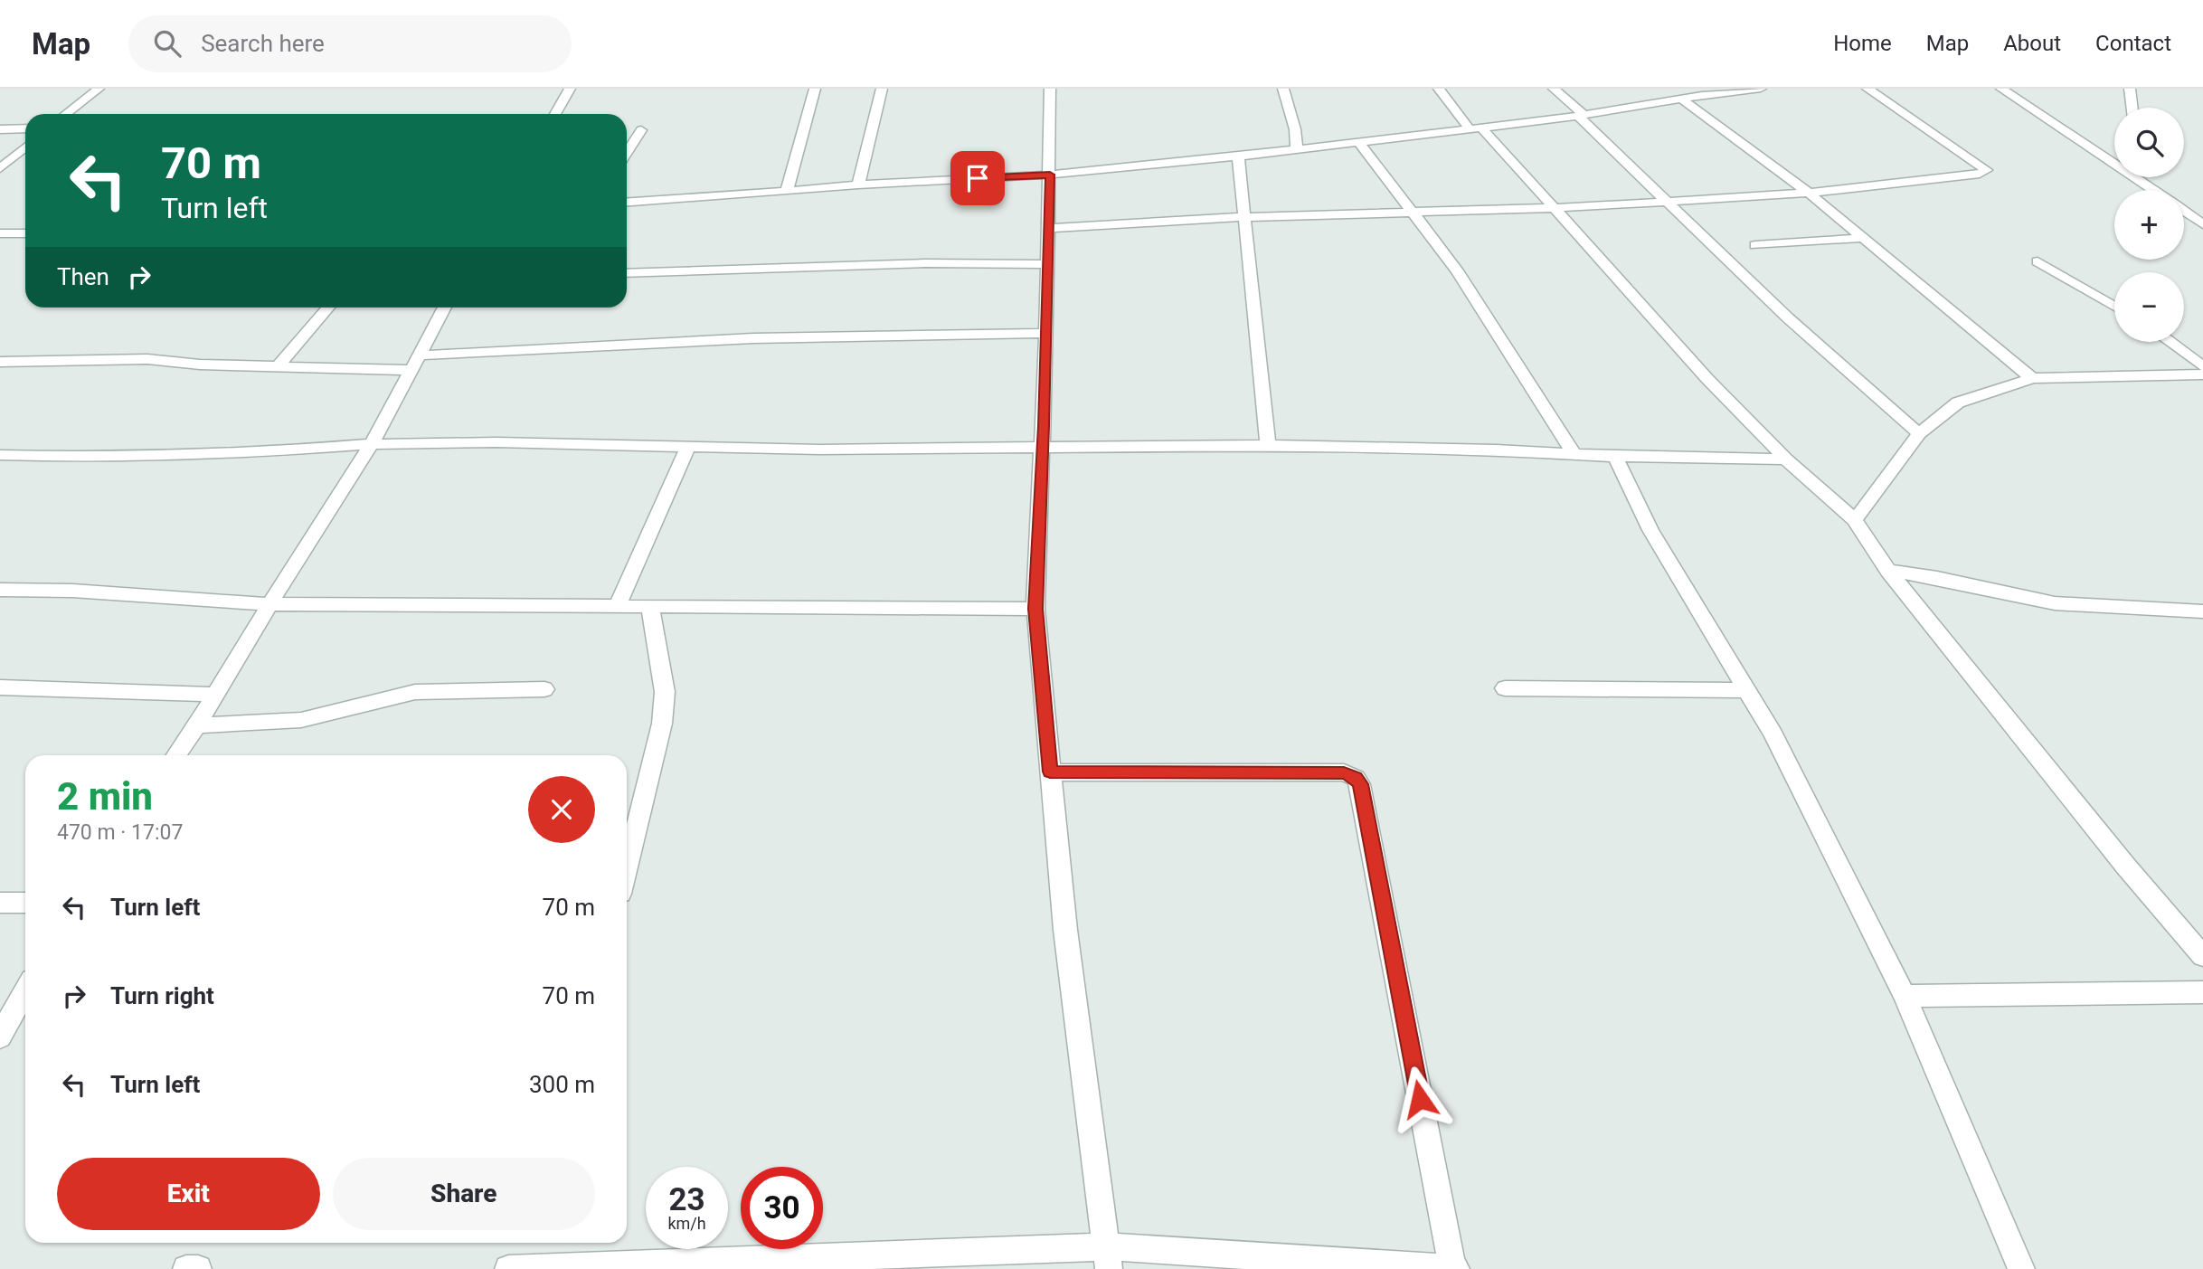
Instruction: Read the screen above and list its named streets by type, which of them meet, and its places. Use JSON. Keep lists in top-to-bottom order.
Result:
{
  "page": {
    "header": "Map",
    "search": "Search here",
    "nav": [
      "Home",
      "Map",
      "About",
      "Contact"
    ],
    "map_buttons": ["+", "−"],
    "turn": ["70 m", "Turn left"],
    "then": "Then",
    "heading": ["2 min", "470 m · 17:07"],
    "list": [
      {
        "name": "Turn left",
        "value": "70 m"
      },
      {
        "name": "Turn right",
        "value": "70 m"
      },
      {
        "name": "Turn left",
        "value": "300 m"
      }
    ],
    "buttons": ["Exit", "Share"],
    "speed": "23 km/h",
    "limit": "30"
  }
}
